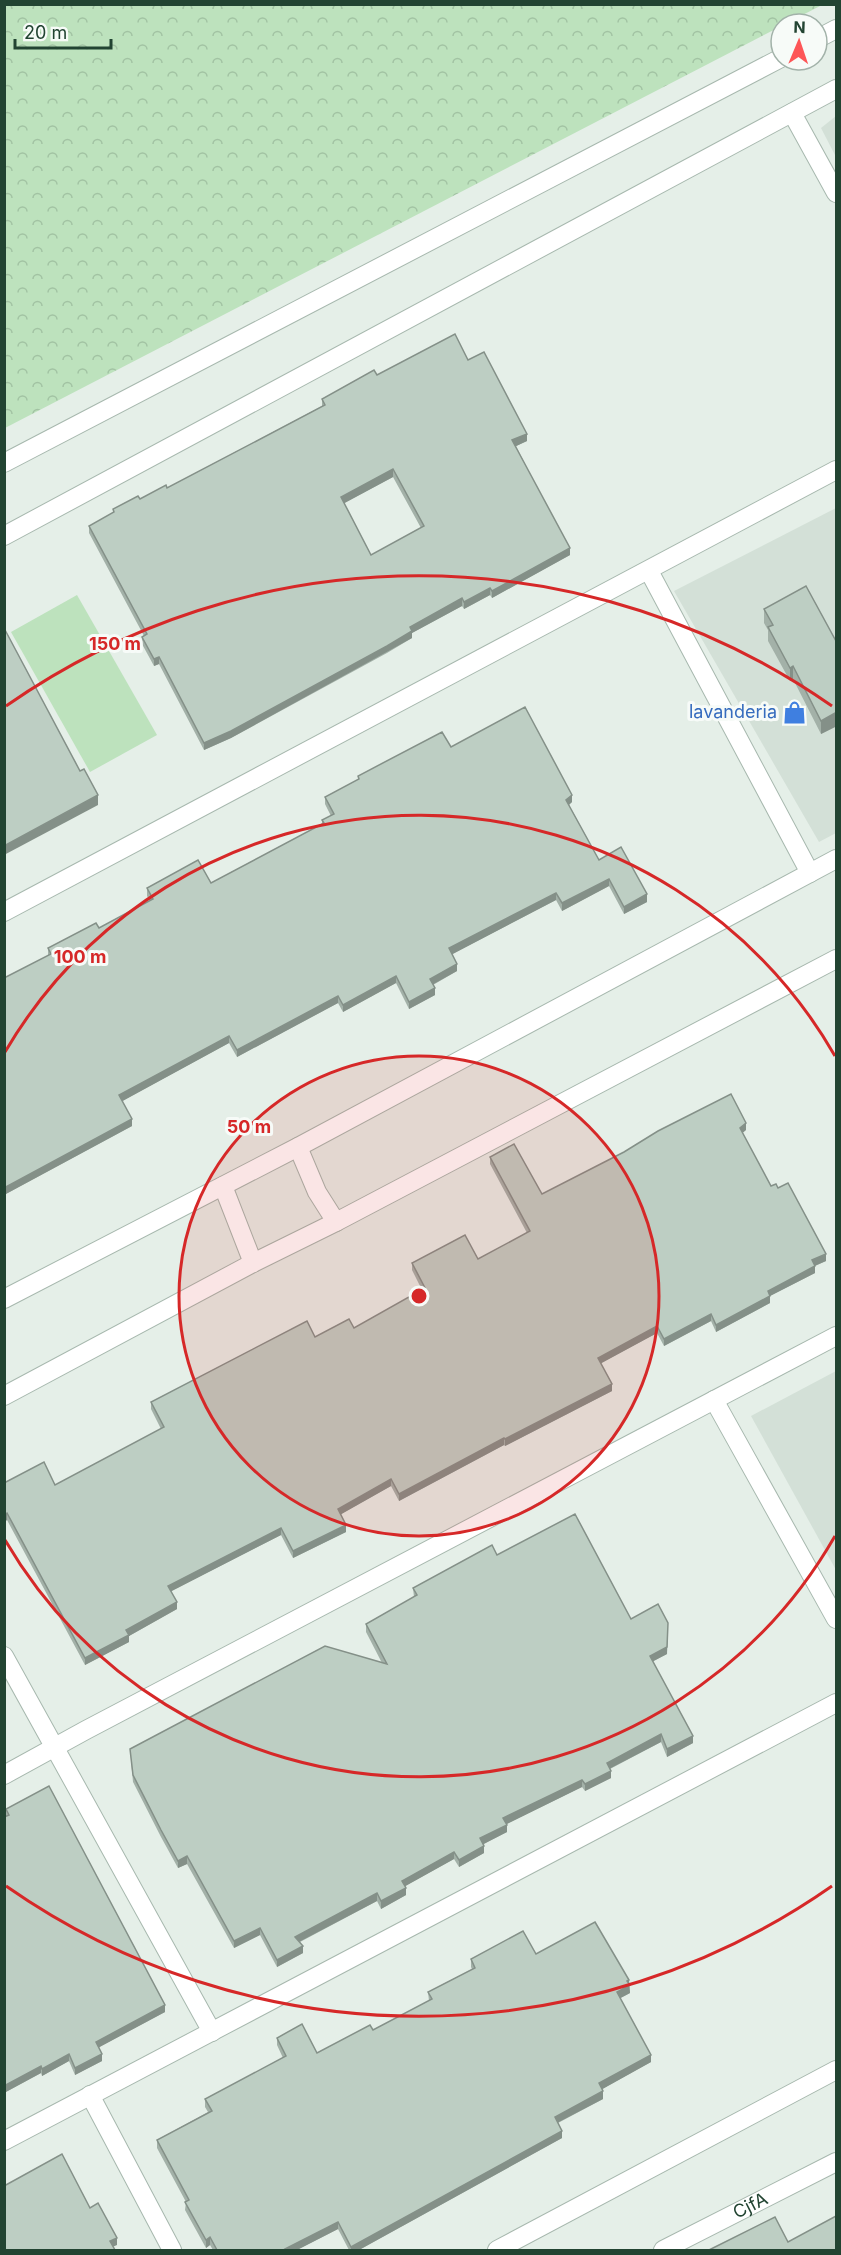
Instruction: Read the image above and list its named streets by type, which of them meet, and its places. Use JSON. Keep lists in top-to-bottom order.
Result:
{
  "streets": {
    "street": ["CjfA"]
  },
  "places": {
    "shop": ["lavanderia"]
  },
  "scale_bar": "20 m",
  "north": "top",
  "rings": ["150 m", "100 m", "50 m"]
}
